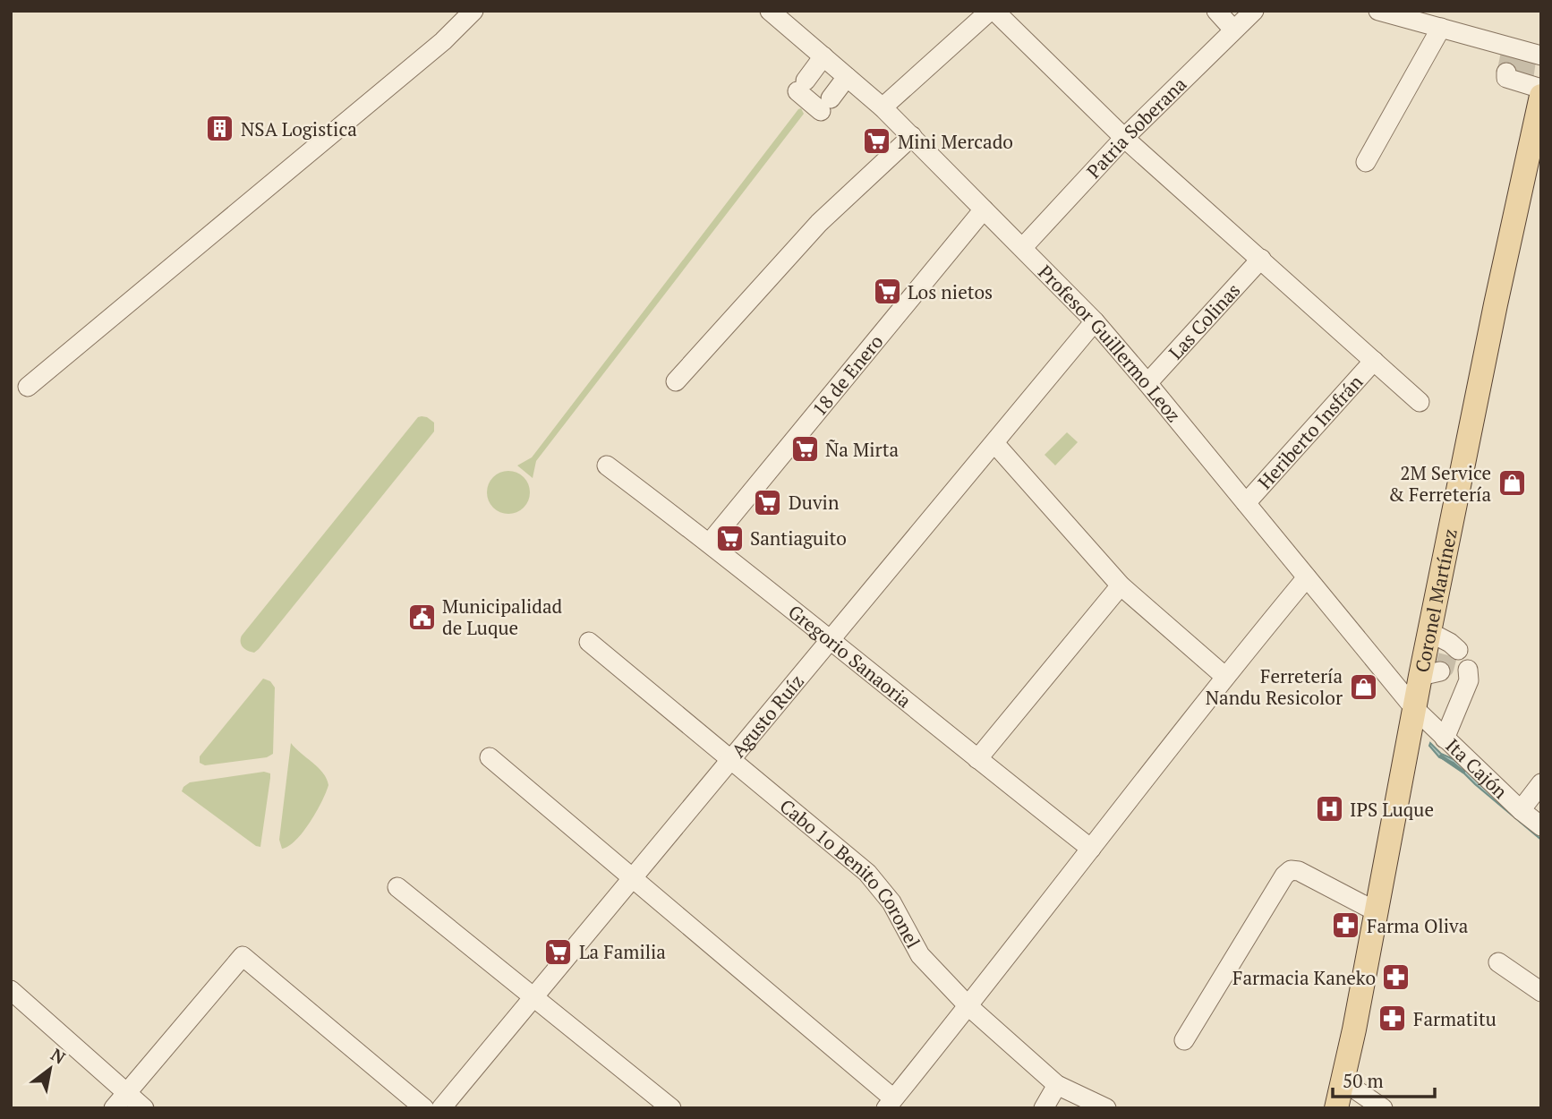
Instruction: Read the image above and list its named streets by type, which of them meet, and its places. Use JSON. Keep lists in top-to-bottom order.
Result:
{
  "streets": {
    "main road": ["Coronel Martínez"],
    "street": [
      "Patria Soberana",
      "Las Colinas",
      "Profesor Guillermo Leoz",
      "18 de Enero",
      "Heriberto Insfrán",
      "Gregorio Sanaoria",
      "Agusto Ruíz",
      "Ita Cajón",
      "Cabo 1o Benito Coronel"
    ]
  },
  "crossings": [
    ["Patria Soberana", "Profesor Guillermo Leoz"],
    ["Las Colinas", "Profesor Guillermo Leoz"],
    ["Profesor Guillermo Leoz", "18 de Enero"],
    ["Profesor Guillermo Leoz", "Heriberto Insfrán"],
    ["Profesor Guillermo Leoz", "Coronel Martínez"],
    ["Profesor Guillermo Leoz", "Agusto Ruíz"],
    ["Profesor Guillermo Leoz", "Ita Cajón"],
    ["18 de Enero", "Gregorio Sanaoria"],
    ["Coronel Martínez", "Ita Cajón"],
    ["Gregorio Sanaoria", "Agusto Ruíz"],
    ["Agusto Ruíz", "Cabo 1o Benito Coronel"]
  ],
  "places": {
    "building": ["NSA Logistica"],
    "supermarket": [
      "Mini Mercado",
      "Los nietos",
      "Ña Mirta",
      "Duvin",
      "Santiaguito",
      "La Familia"
    ],
    "shop": ["2M Service & Ferretería", "Ferretería Nandu Resicolor"],
    "public building": ["Municipalidad de Luque"],
    "hospital": ["IPS Luque"],
    "pharmacy": ["Farma Oliva", "Farmacia Kaneko", "Farmatitu"]
  },
  "scale_bar": "50 m",
  "north": "top right"
}
